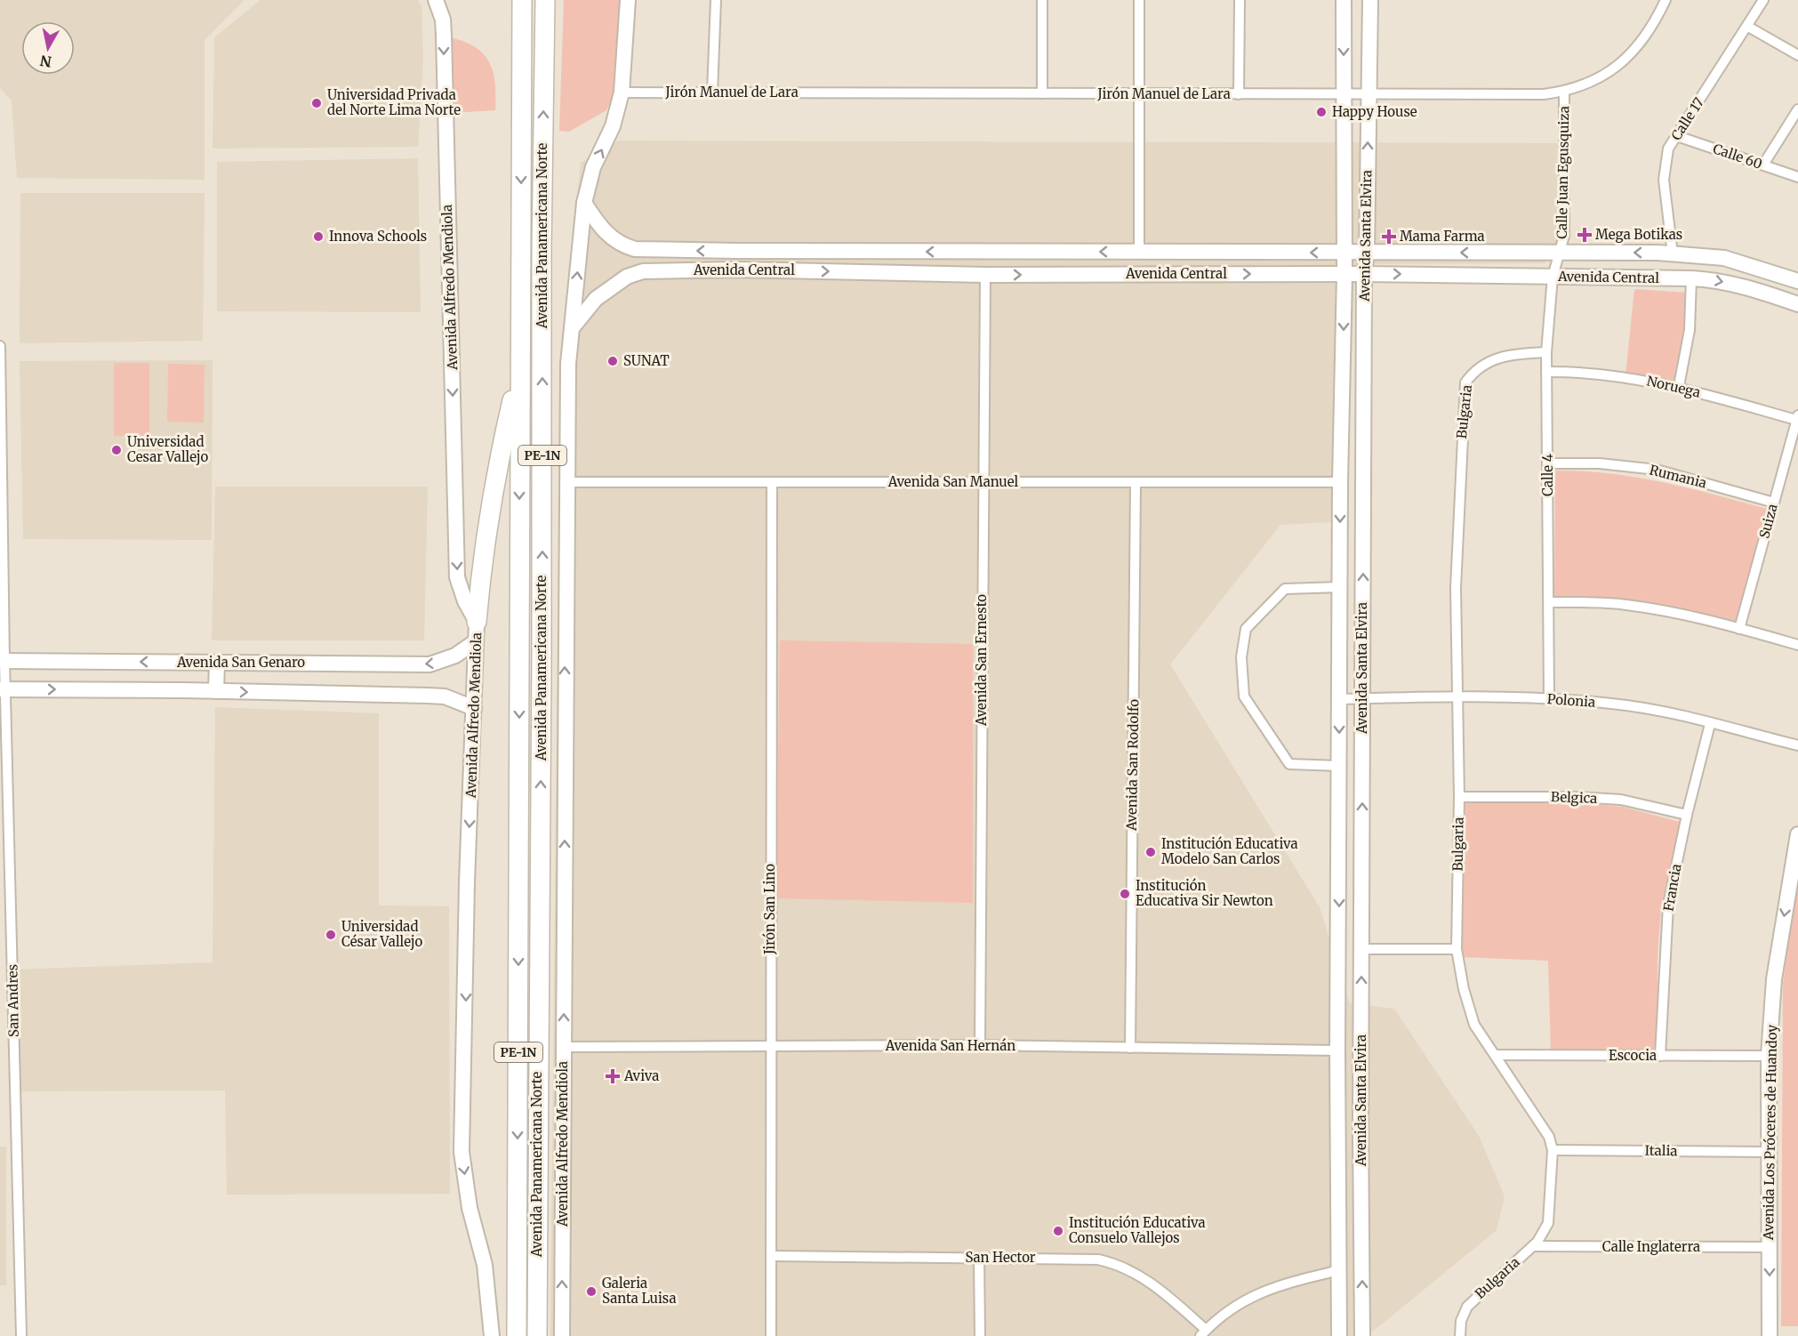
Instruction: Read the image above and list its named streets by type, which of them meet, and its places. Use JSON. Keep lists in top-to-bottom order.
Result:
{
  "streets": {
    "highway": ["Avenida Panamericana Norte", "PE-1N"],
    "main road": [
      "Avenida Santa Elvira",
      "Avenida Central",
      "Avenida Alfredo Mendiola",
      "Avenida San Genaro",
      "Avenida Los Próceres de Huandoy"
    ],
    "street": [
      "Jirón Manuel de Lara",
      "Calle 17",
      "Calle 60",
      "Calle Juan Egusquiza",
      "Noruega",
      "Bulgaria",
      "Calle 4",
      "Rumania",
      "Avenida San Manuel",
      "Suiza",
      "Avenida San Ernesto",
      "Polonia",
      "Avenida San Rodolfo",
      "Belgica",
      "Francia",
      "Jirón San Lino",
      "San Andres",
      "Avenida San Hernán",
      "Escocia",
      "Italia",
      "Calle Inglaterra",
      "San Hector"
    ]
  },
  "crossings": [
    ["Jirón Manuel de Lara", "Calle Juan Egusquiza"],
    ["Jirón Manuel de Lara", "Avenida Santa Elvira"],
    ["Jirón Manuel de Lara", "Avenida Alfredo Mendiola"],
    ["Calle 17", "Calle 60"],
    ["Calle 17", "Avenida Central"],
    ["Calle Juan Egusquiza", "Avenida Central"],
    ["Calle Juan Egusquiza", "Calle 4"],
    ["Avenida Santa Elvira", "Avenida Central"],
    ["Avenida Santa Elvira", "Avenida San Manuel"],
    ["Avenida Santa Elvira", "Polonia"],
    ["Avenida Santa Elvira", "Avenida San Hernán"],
    ["Avenida Central", "Avenida Alfredo Mendiola"],
    ["Avenida Central", "Calle 4"],
    ["Avenida Central", "Avenida San Ernesto"],
    ["Avenida Alfredo Mendiola", "Avenida San Manuel"],
    ["Avenida Alfredo Mendiola", "Avenida San Genaro"],
    ["Avenida Alfredo Mendiola", "Avenida San Hernán"],
    ["Noruega", "Calle 4"],
    ["Noruega", "Suiza"],
    ["Bulgaria", "Calle 4"],
    ["Bulgaria", "Polonia"],
    ["Bulgaria", "Belgica"],
    ["Bulgaria", "Escocia"],
    ["Bulgaria", "Italia"],
    ["Bulgaria", "Calle Inglaterra"],
    ["Calle 4", "Rumania"],
    ["Calle 4", "Polonia"],
    ["Rumania", "Suiza"],
    ["Avenida San Manuel", "Avenida San Ernesto"],
    ["Avenida San Manuel", "Avenida San Rodolfo"],
    ["Avenida San Manuel", "Jirón San Lino"],
    ["Avenida San Ernesto", "Avenida San Hernán"],
    ["Avenida San Genaro", "San Andres"],
    ["Polonia", "Francia"],
    ["Avenida San Rodolfo", "Avenida San Hernán"],
    ["Belgica", "Francia"],
    ["Francia", "Escocia"],
    ["Jirón San Lino", "Avenida San Hernán"],
    ["Jirón San Lino", "San Hector"],
    ["Escocia", "Avenida Los Próceres de Huandoy"],
    ["Avenida Los Próceres de Huandoy", "Italia"],
    ["Avenida Los Próceres de Huandoy", "Calle Inglaterra"]
  ],
  "one_way": ["Avenida Los Próceres de Huandoy"],
  "places": {
    "other": [
      "Universidad Privada del Norte Lima Norte",
      "Happy House",
      "Innova Schools",
      "SUNAT",
      "Universidad Cesar Vallejo",
      "Institución Educativa Modelo San Carlos",
      "Institución Educativa Sir Newton",
      "Universidad César Vallejo",
      "Institución Educativa Consuelo Vallejos",
      "Galeria Santa Luisa"
    ],
    "health": ["Mega Botikas", "Mama Farma", "Aviva"]
  },
  "north": "bottom"
}
